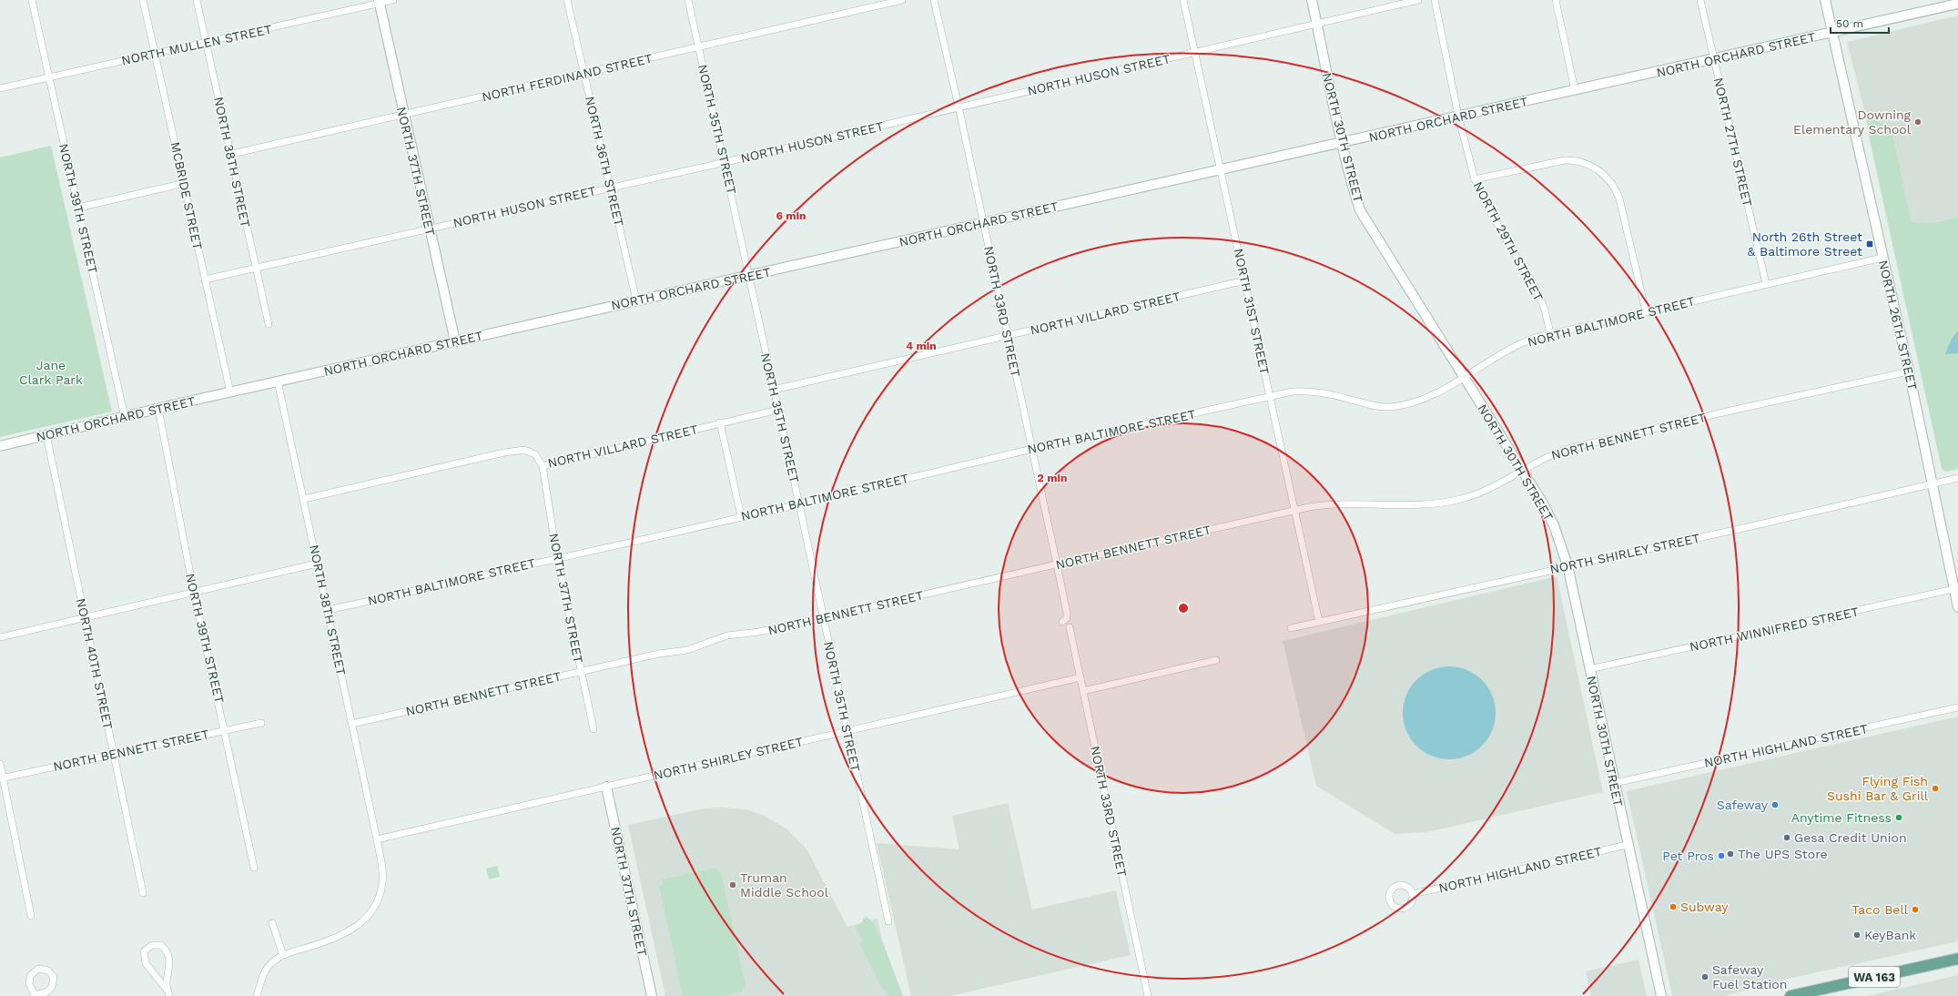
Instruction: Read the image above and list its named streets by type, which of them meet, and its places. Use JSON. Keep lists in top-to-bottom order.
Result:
{
  "streets": {
    "main road": ["WA 163"],
    "street": [
      "NORTH MULLEN STREET",
      "NORTH ORCHARD STREET",
      "NORTH HUSON STREET",
      "NORTH FERDINAND STREET",
      "NORTH 35TH STREET",
      "NORTH 30TH STREET",
      "NORTH 27TH STREET",
      "NORTH 36TH STREET",
      "NORTH 38TH STREET",
      "NORTH 37TH STREET",
      "MCBRIDE STREET",
      "NORTH 39TH STREET",
      "NORTH 29TH STREET",
      "NORTH 33RD STREET",
      "NORTH 31ST STREET",
      "NORTH VILLARD STREET",
      "NORTH BALTIMORE STREET",
      "NORTH 26TH STREET",
      "NORTH BENNETT STREET",
      "NORTH SHIRLEY STREET",
      "NORTH WINNIFRED STREET",
      "NORTH 40TH STREET",
      "NORTH HIGHLAND STREET"
    ]
  },
  "crossings": [
    ["NORTH MULLEN STREET", "NORTH 38TH STREET"],
    ["NORTH MULLEN STREET", "NORTH 37TH STREET"],
    ["NORTH MULLEN STREET", "MCBRIDE STREET"],
    ["NORTH MULLEN STREET", "NORTH 39TH STREET"],
    ["NORTH ORCHARD STREET", "NORTH 35TH STREET"],
    ["NORTH ORCHARD STREET", "NORTH 30TH STREET"],
    ["NORTH ORCHARD STREET", "NORTH 27TH STREET"],
    ["NORTH ORCHARD STREET", "NORTH 36TH STREET"],
    ["NORTH ORCHARD STREET", "NORTH 38TH STREET"],
    ["NORTH ORCHARD STREET", "NORTH 37TH STREET"],
    ["NORTH ORCHARD STREET", "MCBRIDE STREET"],
    ["NORTH ORCHARD STREET", "NORTH 39TH STREET"],
    ["NORTH ORCHARD STREET", "NORTH 29TH STREET"],
    ["NORTH ORCHARD STREET", "NORTH 33RD STREET"],
    ["NORTH ORCHARD STREET", "NORTH 31ST STREET"],
    ["NORTH ORCHARD STREET", "NORTH 26TH STREET"],
    ["NORTH ORCHARD STREET", "NORTH 40TH STREET"],
    ["NORTH HUSON STREET", "NORTH 35TH STREET"],
    ["NORTH HUSON STREET", "NORTH 30TH STREET"],
    ["NORTH HUSON STREET", "NORTH 36TH STREET"],
    ["NORTH HUSON STREET", "NORTH 38TH STREET"],
    ["NORTH HUSON STREET", "NORTH 37TH STREET"],
    ["NORTH HUSON STREET", "MCBRIDE STREET"],
    ["NORTH HUSON STREET", "NORTH 33RD STREET"],
    ["NORTH HUSON STREET", "NORTH 31ST STREET"],
    ["NORTH FERDINAND STREET", "NORTH 35TH STREET"],
    ["NORTH FERDINAND STREET", "NORTH 36TH STREET"],
    ["NORTH FERDINAND STREET", "NORTH 38TH STREET"],
    ["NORTH FERDINAND STREET", "NORTH 37TH STREET"],
    ["NORTH 35TH STREET", "NORTH VILLARD STREET"],
    ["NORTH 35TH STREET", "NORTH BALTIMORE STREET"],
    ["NORTH 35TH STREET", "NORTH BENNETT STREET"],
    ["NORTH 35TH STREET", "NORTH SHIRLEY STREET"],
    ["NORTH 30TH STREET", "NORTH BALTIMORE STREET"],
    ["NORTH 30TH STREET", "NORTH BENNETT STREET"],
    ["NORTH 30TH STREET", "NORTH SHIRLEY STREET"],
    ["NORTH 30TH STREET", "NORTH WINNIFRED STREET"],
    ["NORTH 30TH STREET", "NORTH HIGHLAND STREET"],
    ["NORTH 27TH STREET", "NORTH BALTIMORE STREET"],
    ["NORTH 38TH STREET", "NORTH VILLARD STREET"],
    ["NORTH 38TH STREET", "NORTH BALTIMORE STREET"],
    ["NORTH 38TH STREET", "NORTH BENNETT STREET"],
    ["NORTH 38TH STREET", "NORTH SHIRLEY STREET"],
    ["NORTH 37TH STREET", "NORTH VILLARD STREET"],
    ["NORTH 37TH STREET", "NORTH BALTIMORE STREET"],
    ["NORTH 37TH STREET", "NORTH BENNETT STREET"],
    ["NORTH 37TH STREET", "NORTH SHIRLEY STREET"],
    ["NORTH 39TH STREET", "NORTH BENNETT STREET"],
    ["NORTH 29TH STREET", "NORTH BALTIMORE STREET"],
    ["NORTH 33RD STREET", "NORTH VILLARD STREET"],
    ["NORTH 33RD STREET", "NORTH BALTIMORE STREET"],
    ["NORTH 33RD STREET", "NORTH BENNETT STREET"],
    ["NORTH 33RD STREET", "NORTH SHIRLEY STREET"],
    ["NORTH 31ST STREET", "NORTH VILLARD STREET"],
    ["NORTH 31ST STREET", "NORTH BALTIMORE STREET"],
    ["NORTH 31ST STREET", "NORTH BENNETT STREET"],
    ["NORTH 31ST STREET", "NORTH SHIRLEY STREET"],
    ["NORTH BALTIMORE STREET", "NORTH 26TH STREET"],
    ["NORTH 26TH STREET", "NORTH BENNETT STREET"],
    ["NORTH 26TH STREET", "NORTH SHIRLEY STREET"],
    ["NORTH 26TH STREET", "NORTH WINNIFRED STREET"],
    ["NORTH BENNETT STREET", "NORTH 40TH STREET"]
  ],
  "parks": ["Jane Clark Park"],
  "places": {
    "other": [
      "Downing Elementary School",
      "Flying Fish Sushi Bar & Grill",
      "Safeway",
      "Anytime Fitness",
      "Gesa Credit Union",
      "The UPS Store",
      "Pet Pros",
      "Truman Middle School",
      "Subway",
      "Taco Bell",
      "KeyBank",
      "Safeway Fuel Station"
    ],
    "transit": ["North 26th Street & Baltimore Street"]
  },
  "scale_bar": "50 m",
  "rings": ["6 min", "4 min", "2 min"]
}
